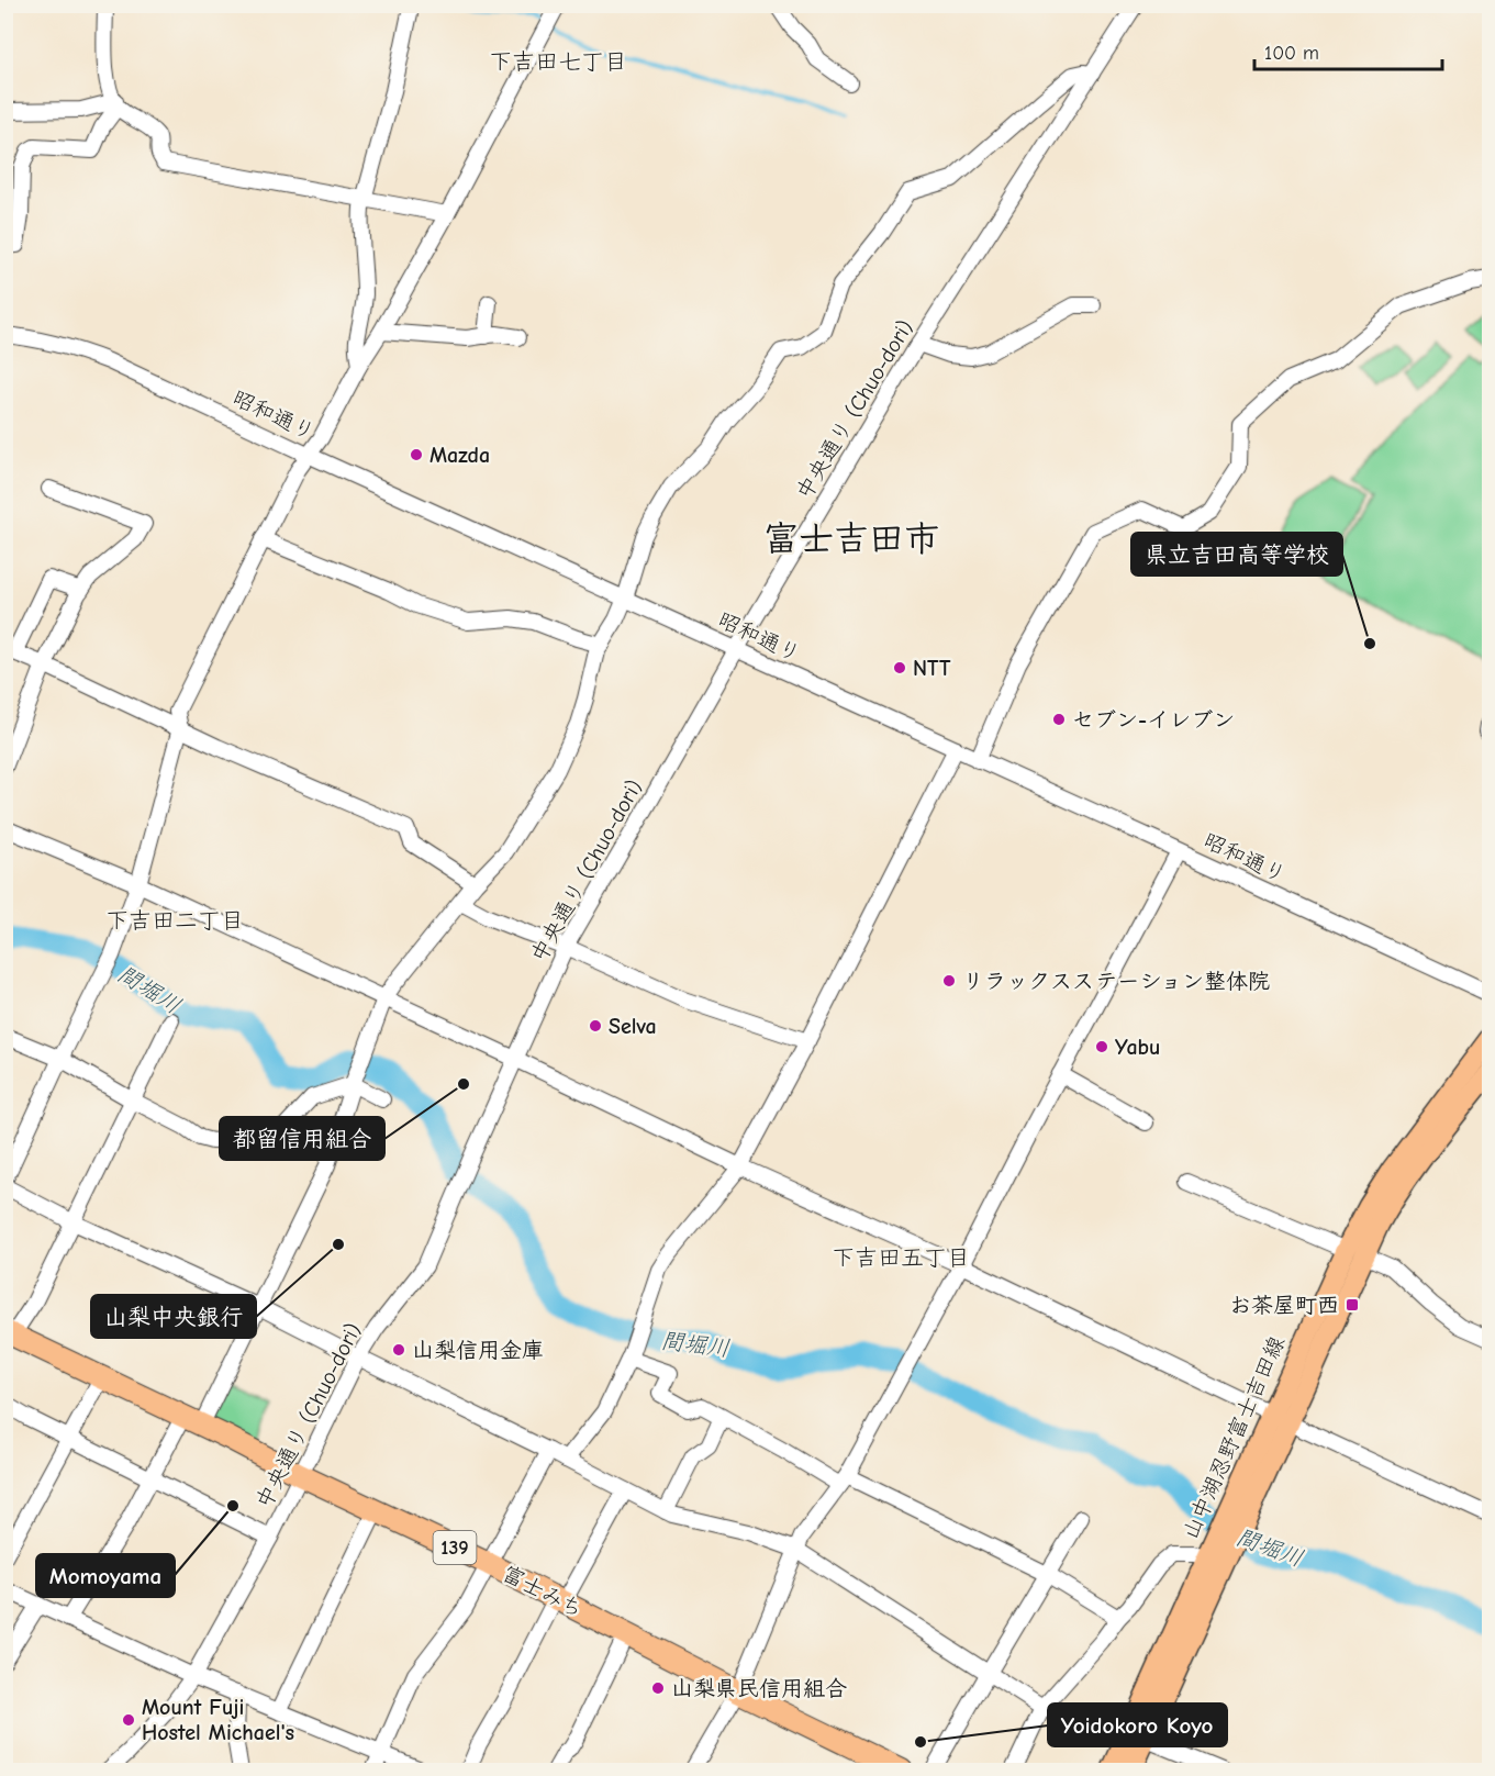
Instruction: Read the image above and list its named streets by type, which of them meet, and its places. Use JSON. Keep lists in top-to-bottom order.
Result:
{
  "streets": {
    "highway": ["139", "富士みち"],
    "main road": ["山中湖忍野富士吉田線"],
    "street": ["中央通り (Chuo-dori)", "昭和通り"]
  },
  "crossings": [
    ["中央通り (Chuo-dori)", "昭和通り"],
    ["中央通り (Chuo-dori)", "富士みち"]
  ],
  "districts": [
    "下吉田七丁目",
    "富士吉田市",
    "下吉田二丁目",
    "下吉田五丁目"
  ],
  "water": ["間堀川"],
  "places": {
    "other": [
      "Mazda",
      "県立吉田高等学校",
      "NTT",
      "セブン-イレブン",
      "リラックスステーション整体院",
      "Selva",
      "Yabu",
      "都留信用組合",
      "山梨中央銀行",
      "山梨信用金庫",
      "Momoyama",
      "山梨県民信用組合",
      "Mount Fuji Hostel Michael's",
      "Yoidokoro Koyo"
    ],
    "transit": ["お茶屋町西"]
  },
  "scale_bar": "100 m"
}
